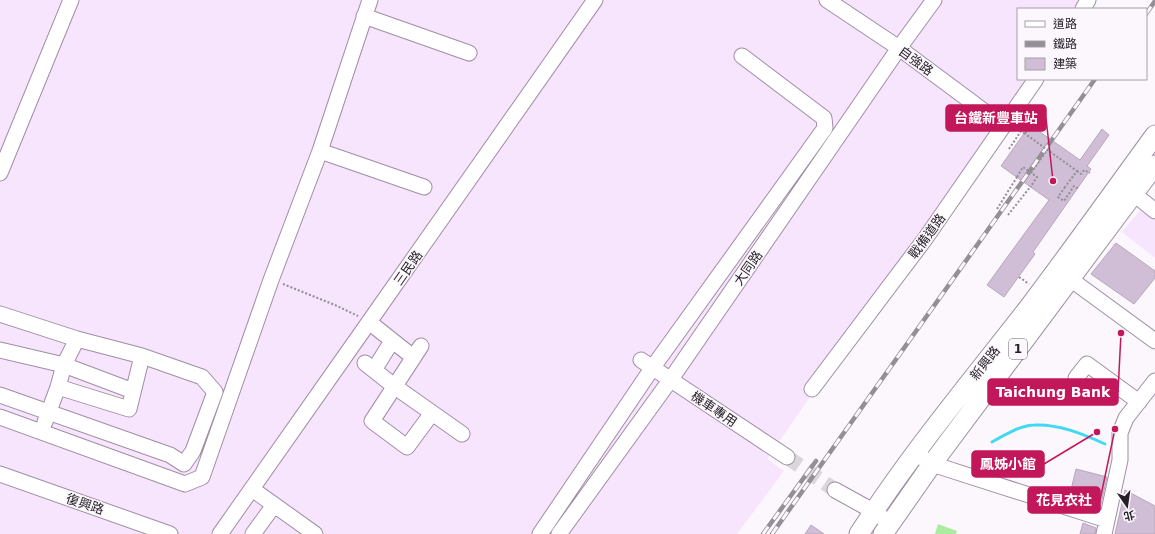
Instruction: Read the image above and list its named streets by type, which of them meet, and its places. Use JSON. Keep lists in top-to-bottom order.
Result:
{
  "streets": {
    "main road": ["1", "新興路"],
    "street": [
      "自強路",
      "戰備道路",
      "三民路",
      "大同路",
      "機車專用",
      "復興路"
    ]
  },
  "crossings": [
    ["自強路", "戰備道路"],
    ["自強路", "大同路"],
    ["大同路", "機車專用"]
  ],
  "places": [
    "台鐵新豐車站",
    "Taichung Bank",
    "花見衣社",
    "鳳姊小館"
  ],
  "legend": ["道路", "鐵路", "建築"],
  "north": "bottom"
}
